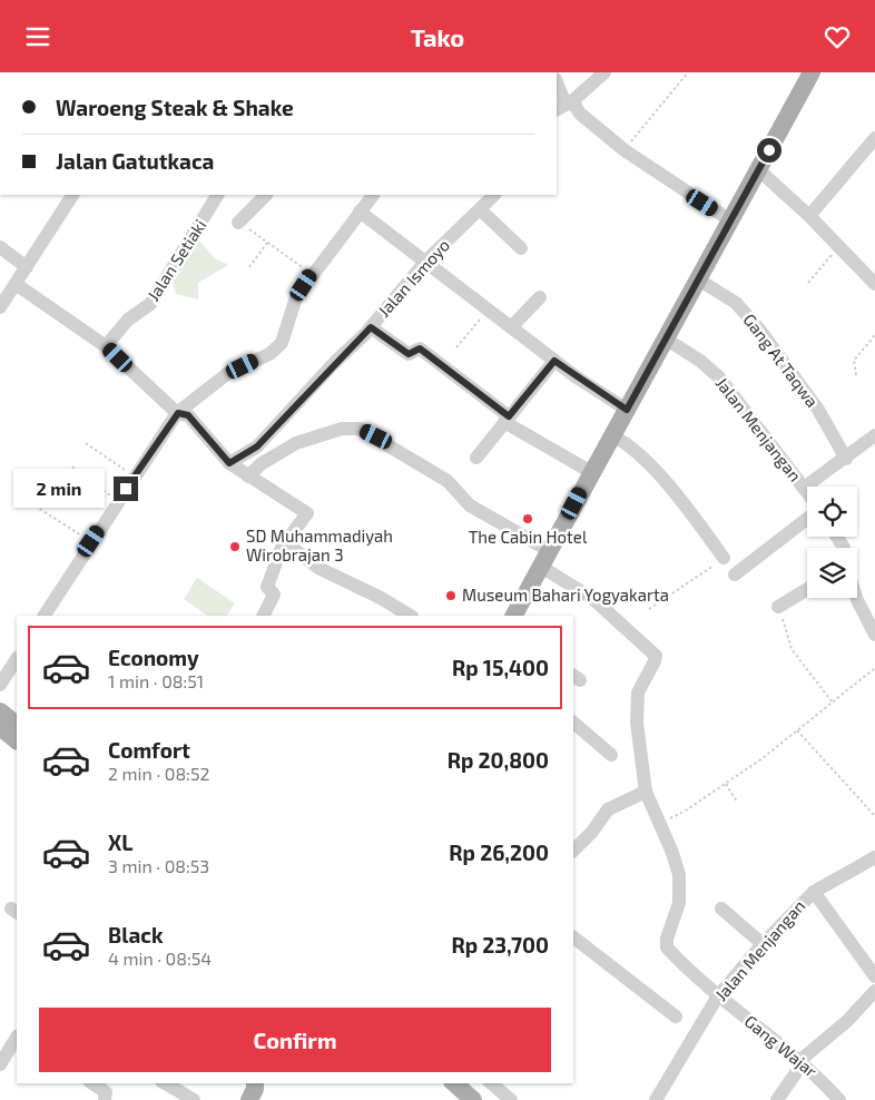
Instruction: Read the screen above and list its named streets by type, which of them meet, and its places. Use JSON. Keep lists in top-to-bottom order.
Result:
{
  "streets": {
    "street": [
      "Jalan Setiaki",
      "Jalan Ismoyo",
      "Gang At Taqwa",
      "Jalan Menjangan",
      "Gang Wajar"
    ]
  },
  "crossings": [
    ["Jalan Menjangan", "Gang Wajar"]
  ],
  "places": ["The Cabin Hotel", "SD Muhammadiyah Wirobrajan 3", "Museum Bahari Yogyakarta"],
  "page": {
    "header": "Tako",
    "banner": ["Waroeng Steak & Shake", "Jalan Gatutkaca"],
    "bubble": "2 min",
    "list": [
      {
        "name": "Economy",
        "note": "1 min · 08:51",
        "value": "Rp 15,400"
      },
      {
        "name": "Comfort",
        "note": "2 min · 08:52",
        "value": "Rp 20,800"
      },
      {
        "name": "XL",
        "note": "3 min · 08:53",
        "value": "Rp 26,200"
      },
      {
        "name": "Black",
        "note": "4 min · 08:54",
        "value": "Rp 23,700"
      }
    ],
    "buttons": "Confirm"
  }
}
